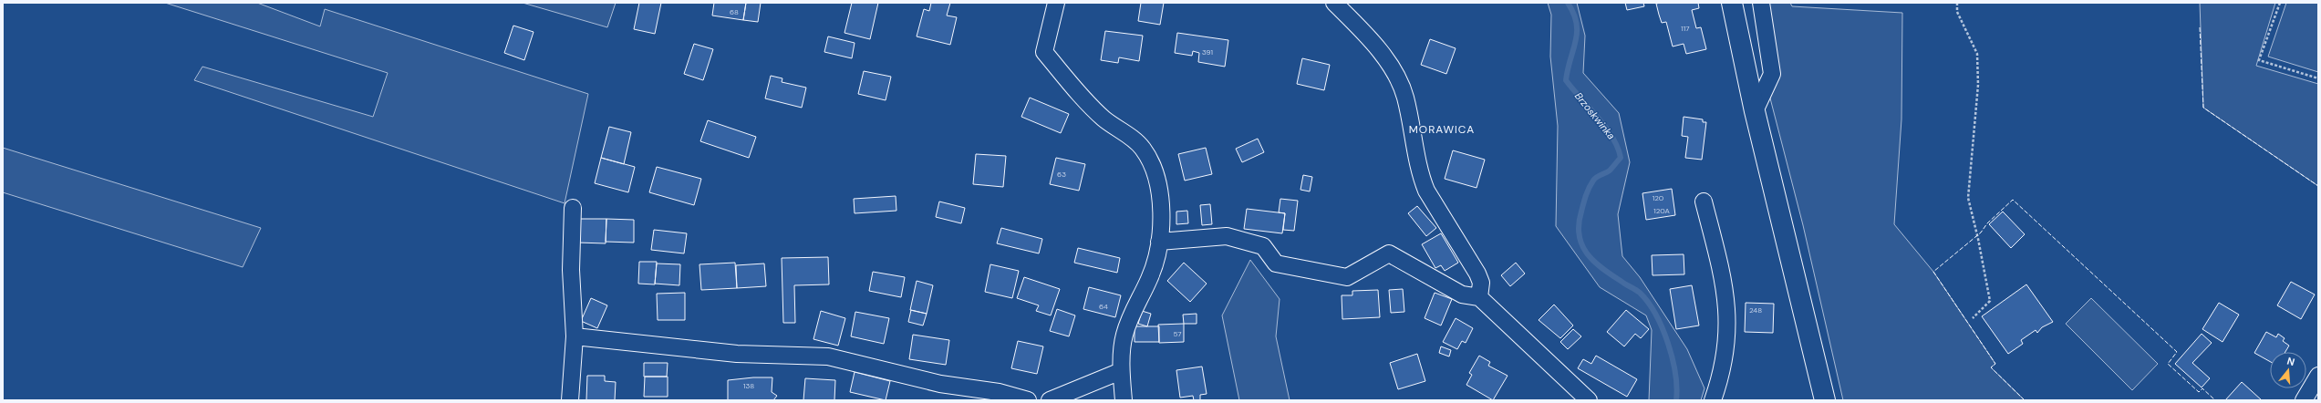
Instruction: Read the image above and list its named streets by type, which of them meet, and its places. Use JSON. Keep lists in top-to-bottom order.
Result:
{
  "districts": ["MORAWICA"],
  "water": ["Brzoskwinka"],
  "house_numbers": [
    "68",
    "117",
    "391",
    "63",
    "120",
    "120A",
    "64",
    "248",
    "57",
    "138"
  ],
  "north": "top"
}
